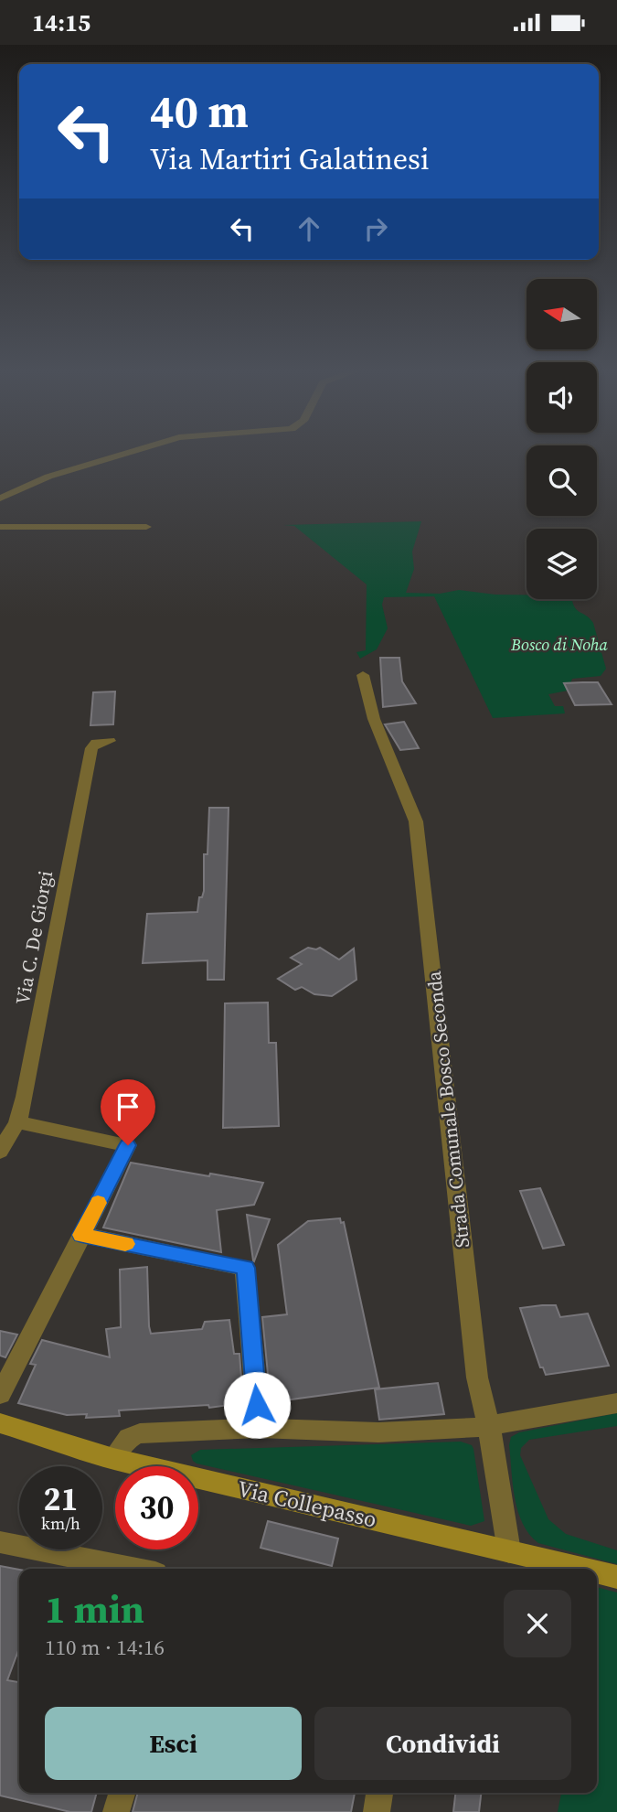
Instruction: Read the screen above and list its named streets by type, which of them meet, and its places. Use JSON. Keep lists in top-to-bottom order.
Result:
{
  "streets": {
    "street": ["Via C. De Giorgi", "Strada Comunale Bosco Seconda", "Via Collepasso"]
  },
  "crossings": [
    ["Strada Comunale Bosco Seconda", "Via Collepasso"]
  ],
  "parks": ["Bosco di Noha"],
  "north": "left",
  "page": {
    "status": "14:15",
    "turn": ["40 m", "Via Martiri Galatinesi"],
    "speed": "21 km/h",
    "limit": "30",
    "heading": ["1 min", "110 m · 14:16"],
    "buttons": ["Esci", "Condividi"]
  }
}
